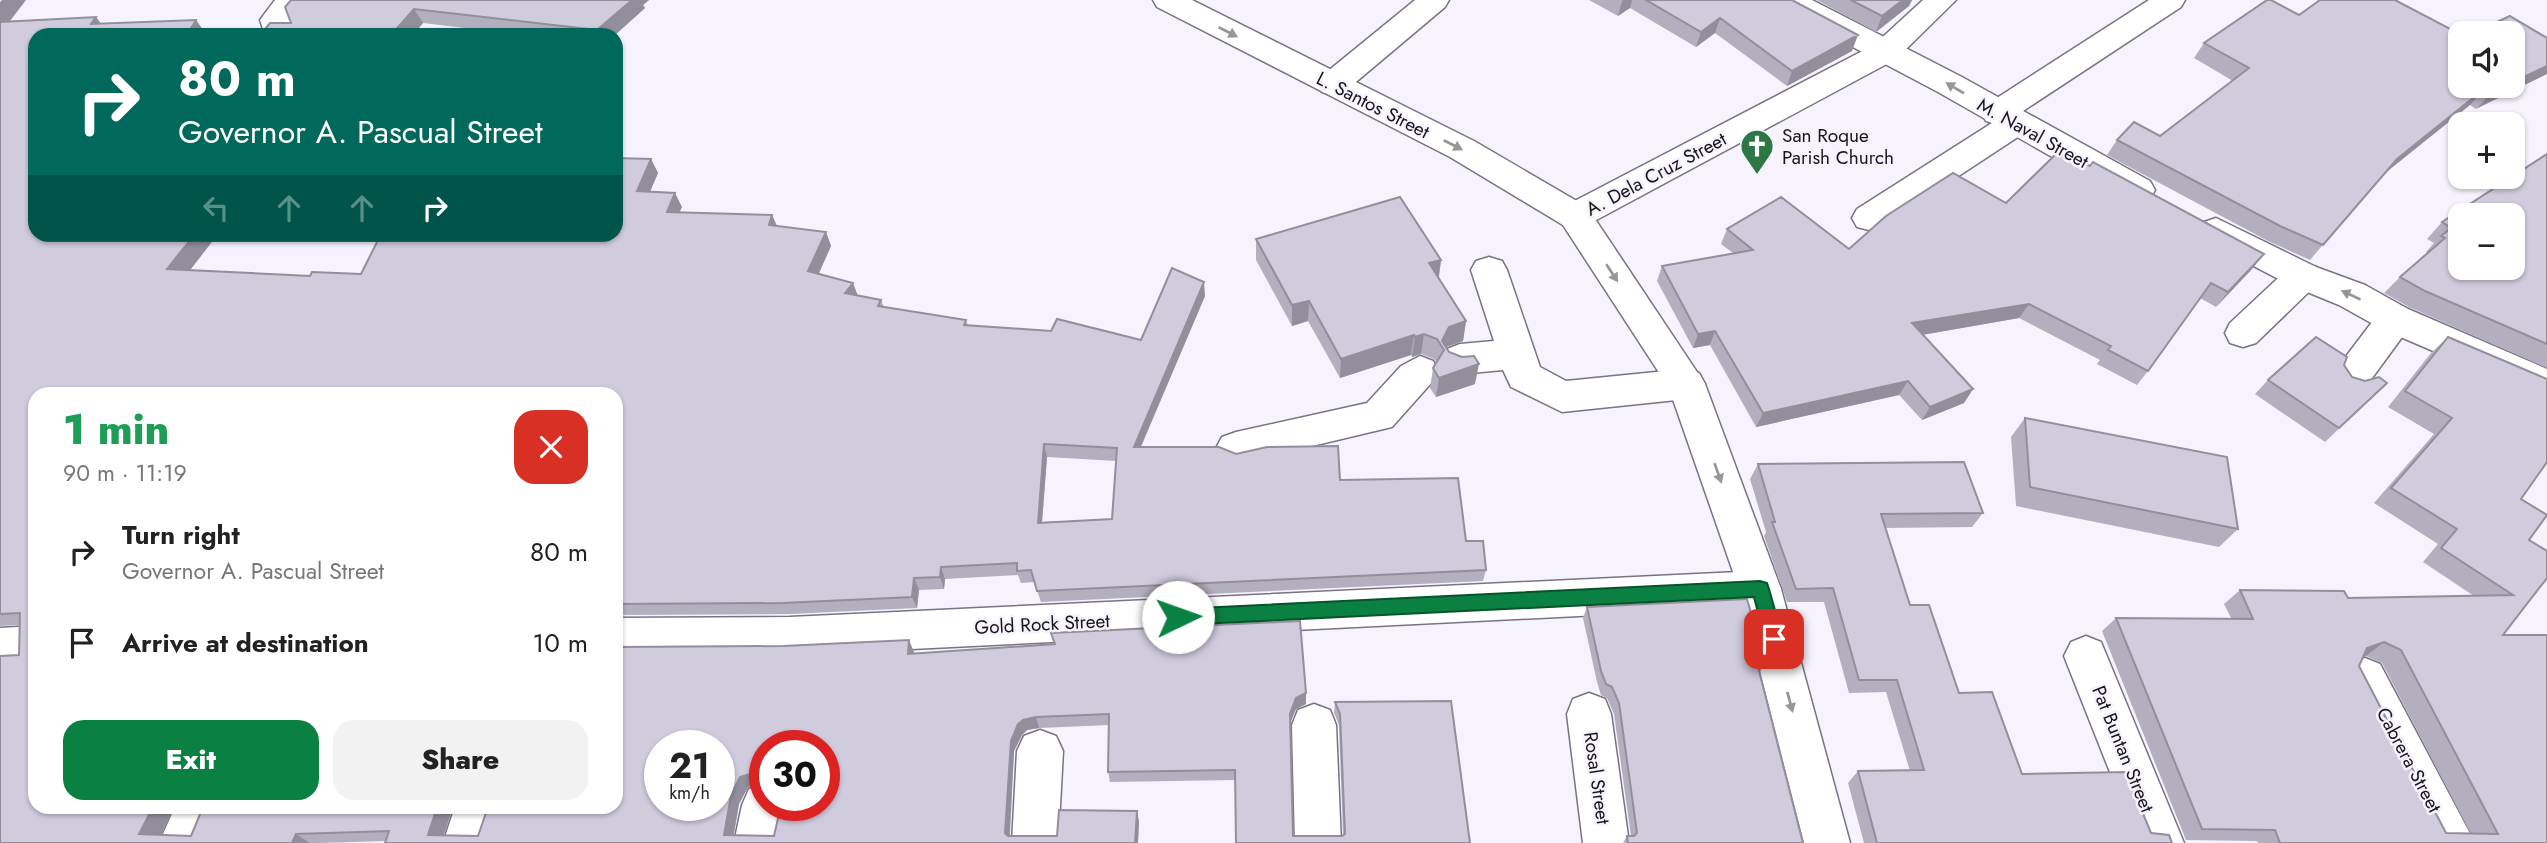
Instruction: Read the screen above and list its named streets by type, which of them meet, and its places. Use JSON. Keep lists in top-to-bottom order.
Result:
{
  "streets": {
    "street": [
      "L. Santos Street",
      "M. Naval Street",
      "A. Dela Cruz Street",
      "Gold Rock Street",
      "Pat Buntan Street",
      "Cabrera Street",
      "Rosal Street"
    ]
  },
  "crossings": [
    ["L. Santos Street", "A. Dela Cruz Street"],
    ["M. Naval Street", "A. Dela Cruz Street"]
  ],
  "one_way": ["L. Santos Street"],
  "places": {
    "church": ["San Roque Parish Church"]
  },
  "page": {
    "map_buttons": ["+", "−"],
    "turn": ["80 m", "Governor A. Pascual Street"],
    "heading": ["1 min", "90 m · 11:19"],
    "list": [
      {
        "name": "Turn right",
        "note": "Governor A. Pascual Street",
        "value": "80 m"
      },
      {
        "name": "Arrive at destination",
        "value": "10 m"
      }
    ],
    "buttons": ["Exit", "Share"],
    "speed": "21 km/h",
    "limit": "30"
  }
}
